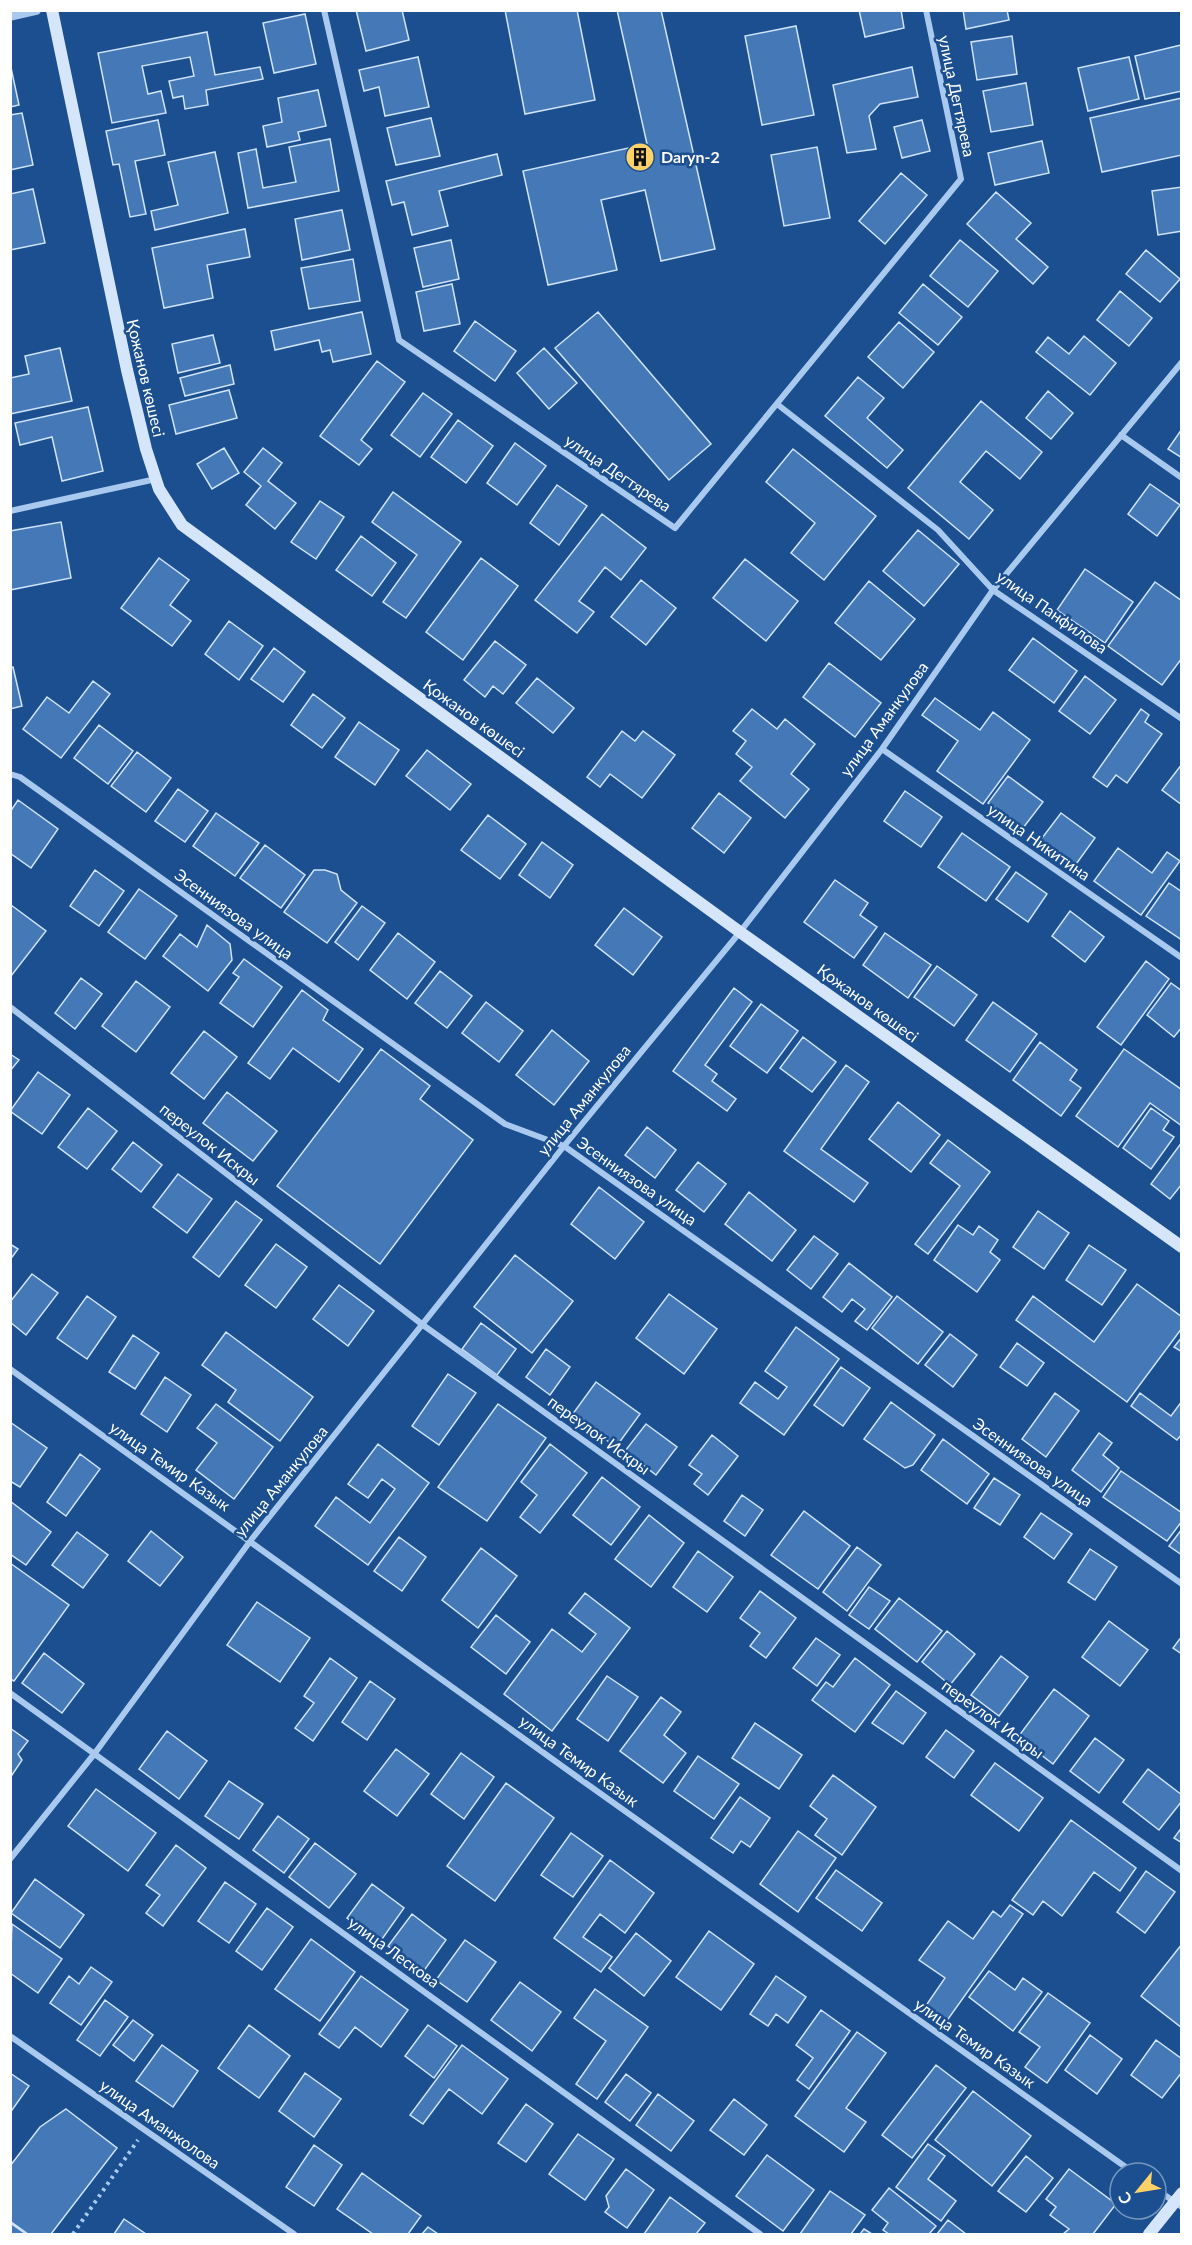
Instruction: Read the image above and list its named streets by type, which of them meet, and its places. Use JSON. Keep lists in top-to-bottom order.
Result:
{
  "streets": {
    "main road": ["Қожанов көшесі"],
    "street": [
      "улица Дегтярева",
      "улица Панфилова",
      "улица Аманкулова",
      "улица Никитина",
      "Эсенниязова улица",
      "переулок Искры",
      "улица Темир Казык",
      "улица Лескова",
      "улица Аманжолова"
    ]
  },
  "crossings": [
    ["улица Дегтярева", "улица Панфилова"],
    ["Қожанов көшесі", "улица Аманкулова"],
    ["улица Панфилова", "улица Аманкулова"],
    ["улица Аманкулова", "улица Никитина"],
    ["улица Аманкулова", "Эсенниязова улица"],
    ["улица Аманкулова", "переулок Искры"],
    ["улица Аманкулова", "улица Темир Казык"],
    ["улица Аманкулова", "улица Лескова"]
  ],
  "places": {
    "building": ["Daryn-2"]
  },
  "north": "bottom left"
}
